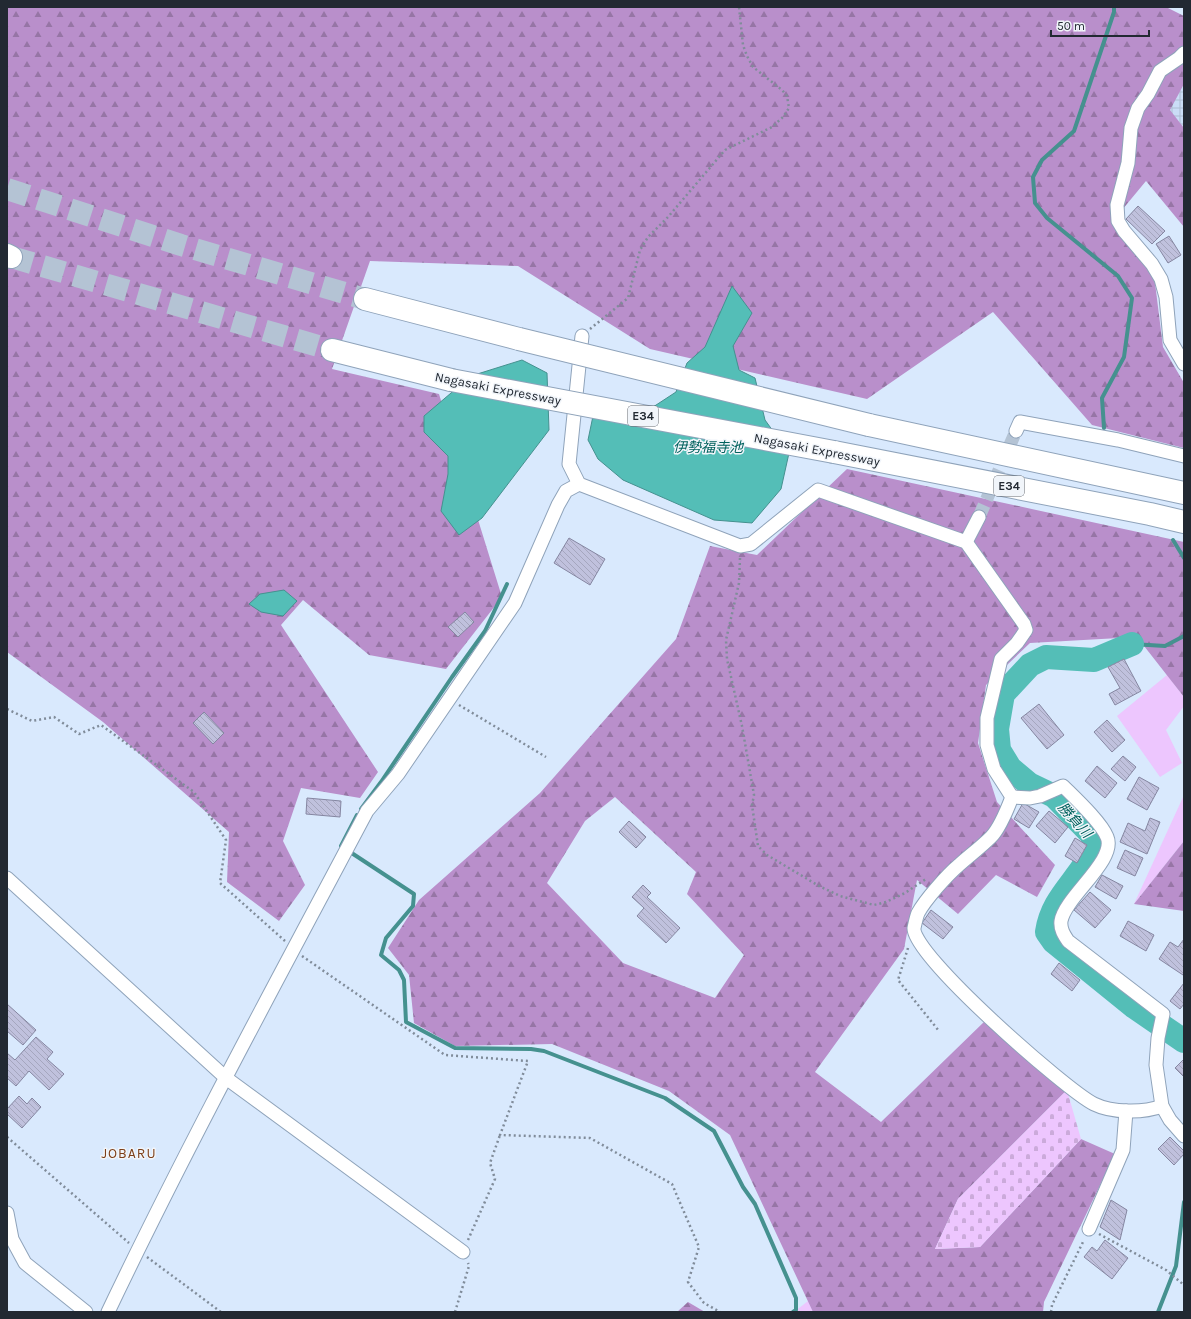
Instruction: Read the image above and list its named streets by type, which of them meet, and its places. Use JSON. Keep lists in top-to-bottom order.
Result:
{
  "streets": {
    "highway": ["Nagasaki Expressway", "E34"]
  },
  "districts": ["JOBARU"],
  "water": ["伊勢福寺池", "勝負川"],
  "scale_bar": "50 m"
}
